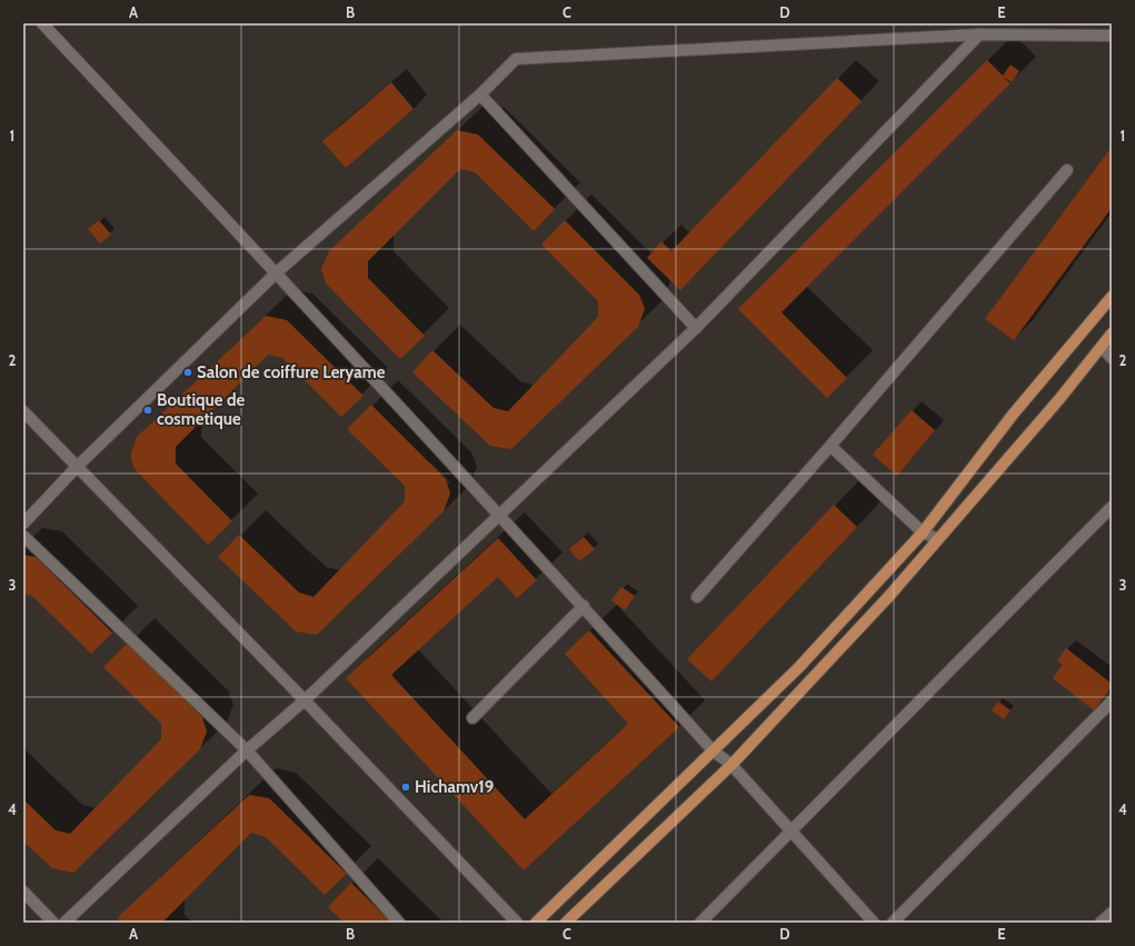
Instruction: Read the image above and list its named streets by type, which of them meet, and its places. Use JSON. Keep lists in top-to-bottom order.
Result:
{
  "places": ["Salon de coiffure Leryame", "Boutique de cosmetique", "Hichamv19"],
  "grid": {
    "columns": [
      "A",
      "B",
      "C",
      "D",
      "E"
    ],
    "rows": [
      "1",
      "2",
      "3",
      "4"
    ]
  }
}
